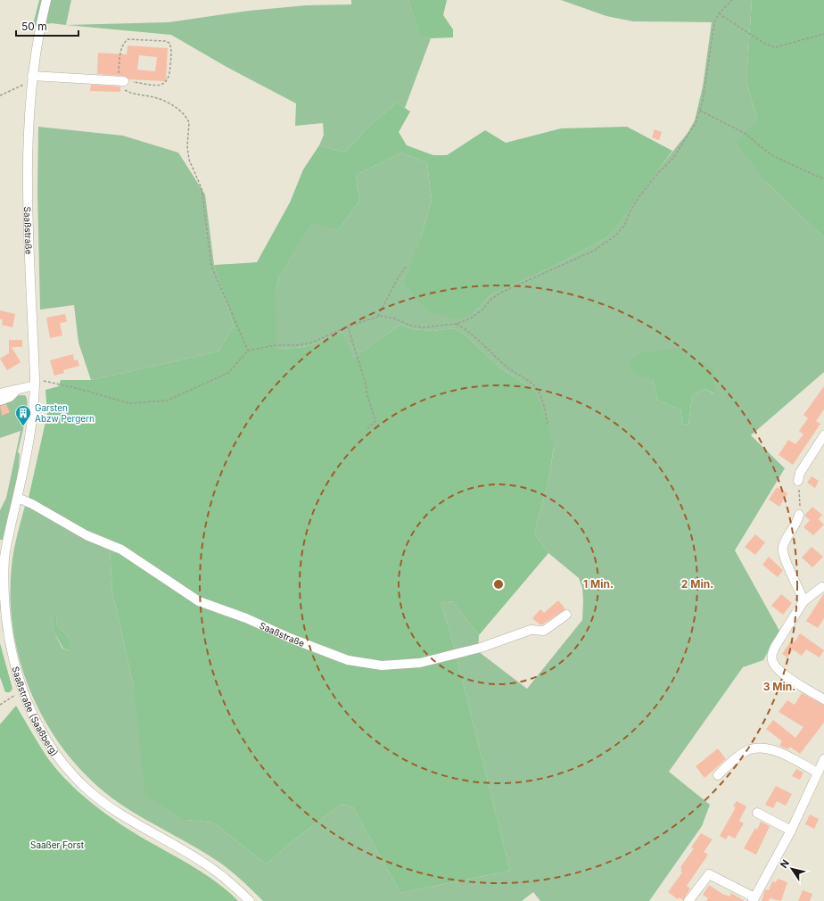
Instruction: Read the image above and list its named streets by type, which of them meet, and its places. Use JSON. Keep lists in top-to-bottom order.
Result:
{
  "streets": {
    "street": ["Saaßstraße", "Saaßstraße (Saaßberg)"]
  },
  "crossings": [
    ["Saaßstraße", "Saaßstraße (Saaßberg)"]
  ],
  "parks": ["Saaßer Forst"],
  "places": {
    "building": ["Garsten Abzw Pergern"]
  },
  "scale_bar": "50 m",
  "north": "top left",
  "rings": ["1 Min.", "2 Min.", "3 Min."]
}
